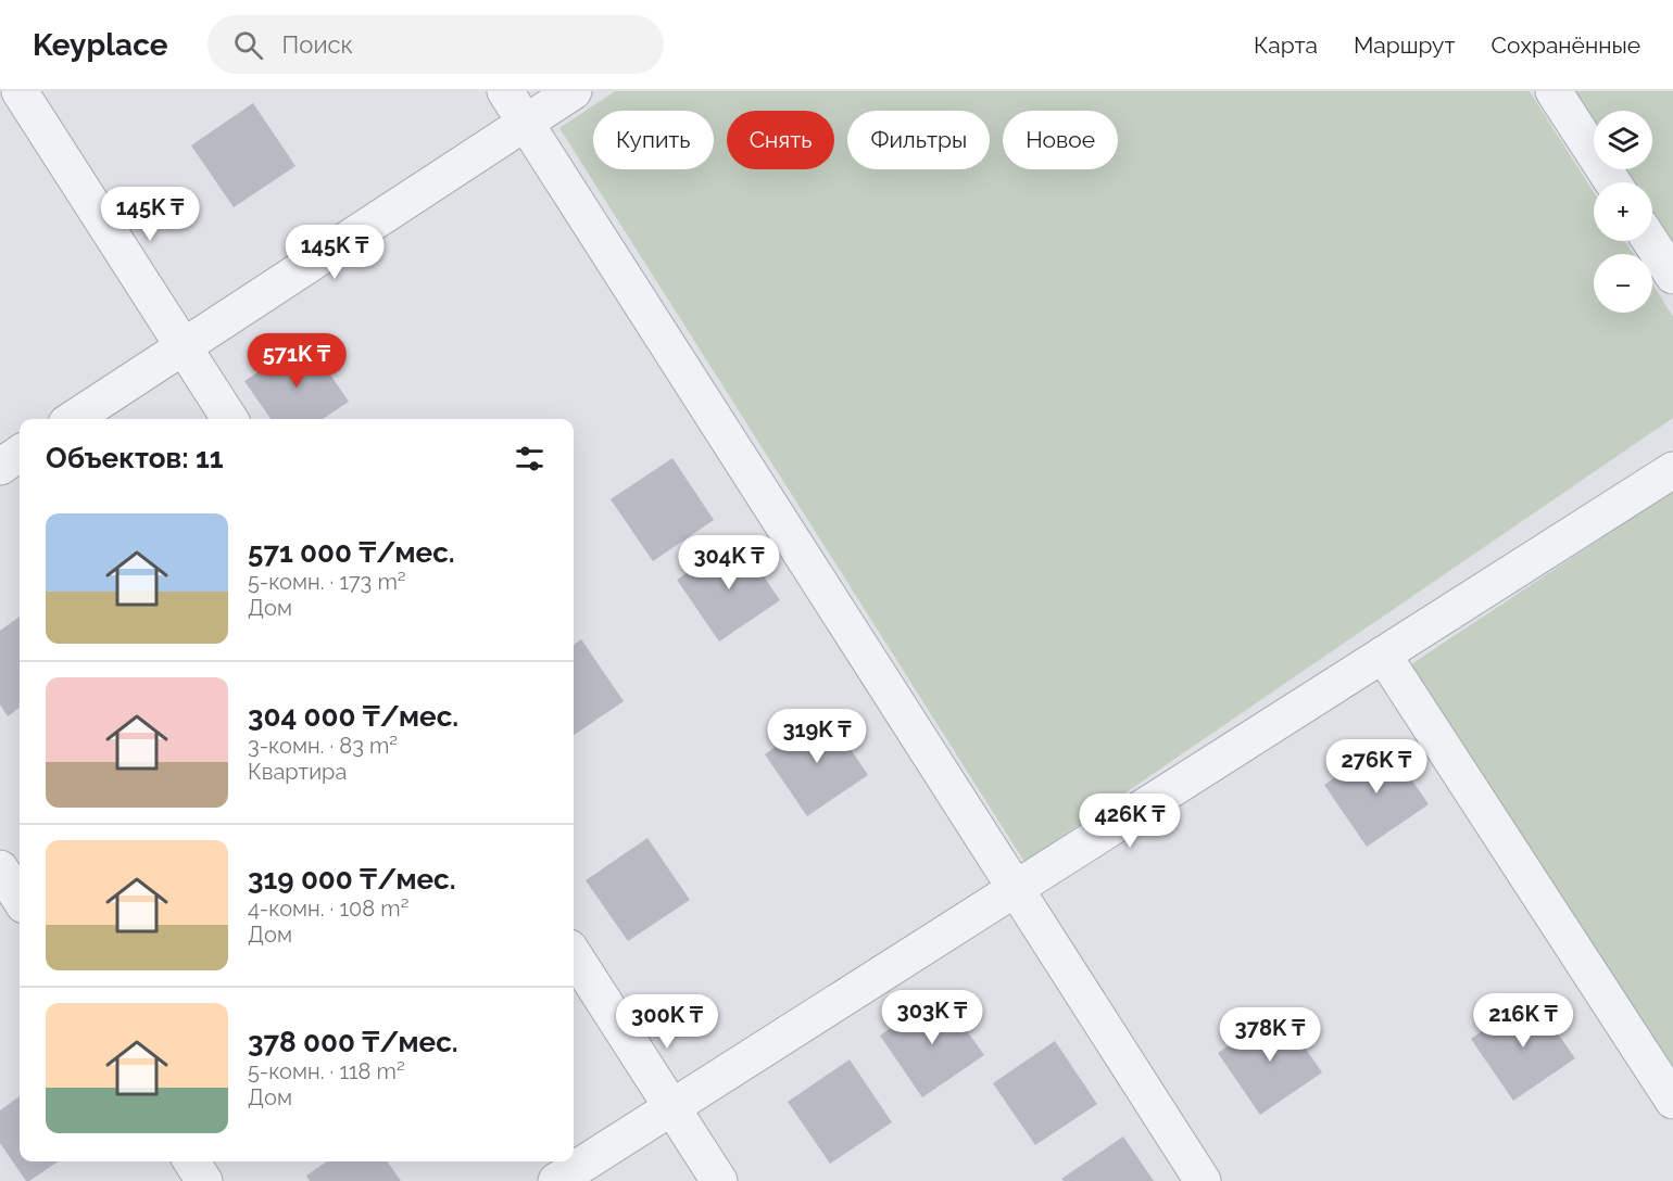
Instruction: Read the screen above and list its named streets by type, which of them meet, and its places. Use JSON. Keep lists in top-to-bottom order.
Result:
{
  "page": {
    "header": "Keyplace",
    "search": "Поиск",
    "nav": ["Карта", "Маршрут", "Сохранённые"],
    "map_buttons": ["+", "−"],
    "chip": [
      "Купить",
      "Снять",
      "Фильтры",
      "Новое"
    ],
    "price": [
      "145K ₸",
      "145K ₸",
      "571K ₸",
      "304K ₸",
      "319K ₸",
      "276K ₸",
      "426K ₸",
      "303K ₸",
      "216K ₸",
      "300K ₸",
      "378K ₸"
    ],
    "heading": "Объектов: 11",
    "list": [
      {
        "name": "571 000 ₸/мес.",
        "note": "5-комн. · 173 m² · Дом"
      },
      {
        "name": "304 000 ₸/мес.",
        "note": "3-комн. · 83 m² · Квартира"
      },
      {
        "name": "319 000 ₸/мес.",
        "note": "4-комн. · 108 m² · Дом"
      },
      {
        "name": "378 000 ₸/мес.",
        "note": "5-комн. · 118 m² · Дом"
      }
    ]
  }
}
